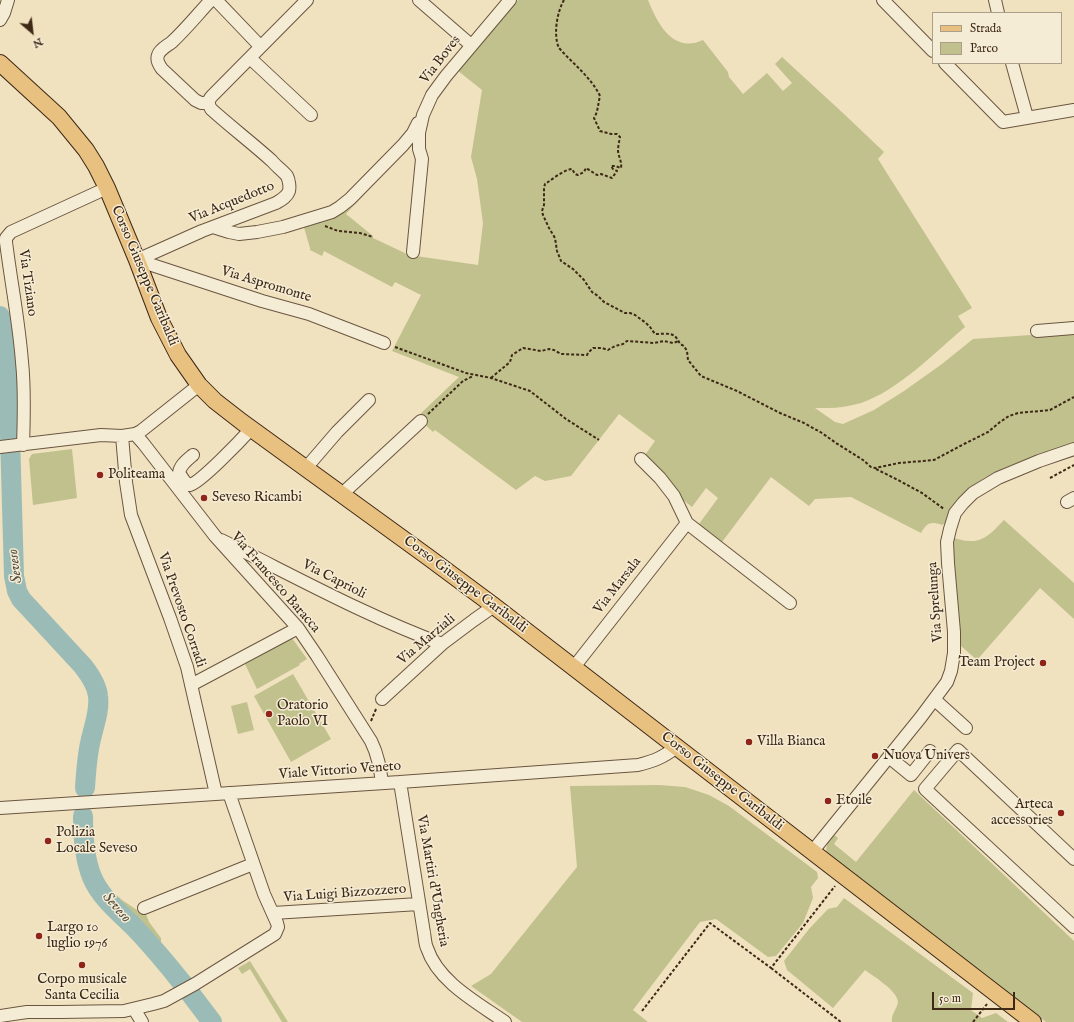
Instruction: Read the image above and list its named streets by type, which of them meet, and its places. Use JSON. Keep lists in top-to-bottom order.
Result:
{
  "streets": {
    "main road": ["Corso Giuseppe Garibaldi"],
    "street": [
      "Via Boves",
      "Via Acquedotto",
      "Via Tiziano",
      "Via Aspromonte",
      "Via Caprioli",
      "Via Francesco Baracca",
      "Via Marsala",
      "Via Sprelunga",
      "Via Prevosto Corradi",
      "Via Marziali",
      "Viale Vittorio Veneto",
      "Via Martiri d'Ungheria",
      "Via Luigi Bizzozzero"
    ]
  },
  "crossings": [
    ["Via Acquedotto", "Corso Giuseppe Garibaldi"],
    ["Via Acquedotto", "Via Aspromonte"],
    ["Corso Giuseppe Garibaldi", "Via Tiziano"],
    ["Corso Giuseppe Garibaldi", "Via Aspromonte"],
    ["Corso Giuseppe Garibaldi", "Via Marsala"],
    ["Corso Giuseppe Garibaldi", "Via Sprelunga"],
    ["Corso Giuseppe Garibaldi", "Via Marziali"],
    ["Corso Giuseppe Garibaldi", "Viale Vittorio Veneto"],
    ["Via Caprioli", "Via Francesco Baracca"],
    ["Via Caprioli", "Via Marziali"],
    ["Via Francesco Baracca", "Viale Vittorio Veneto"],
    ["Via Prevosto Corradi", "Viale Vittorio Veneto"],
    ["Viale Vittorio Veneto", "Via Martiri d'Ungheria"],
    ["Via Martiri d'Ungheria", "Via Luigi Bizzozzero"]
  ],
  "water": ["Seveso"],
  "places": [
    "Politeama",
    "Seveso Ricambi",
    "Team Project",
    "Oratorio Paolo VI",
    "Villa Bianca",
    "Nuova Univers",
    "Etoile",
    "Arteca accessories",
    "Polizia Locale Seveso",
    "Largo 10 luglio 1976",
    "Corpo musicale Santa Cecilia"
  ],
  "legend": ["Strada", "Parco"],
  "scale_bar": "50 m",
  "north": "bottom right"
}
